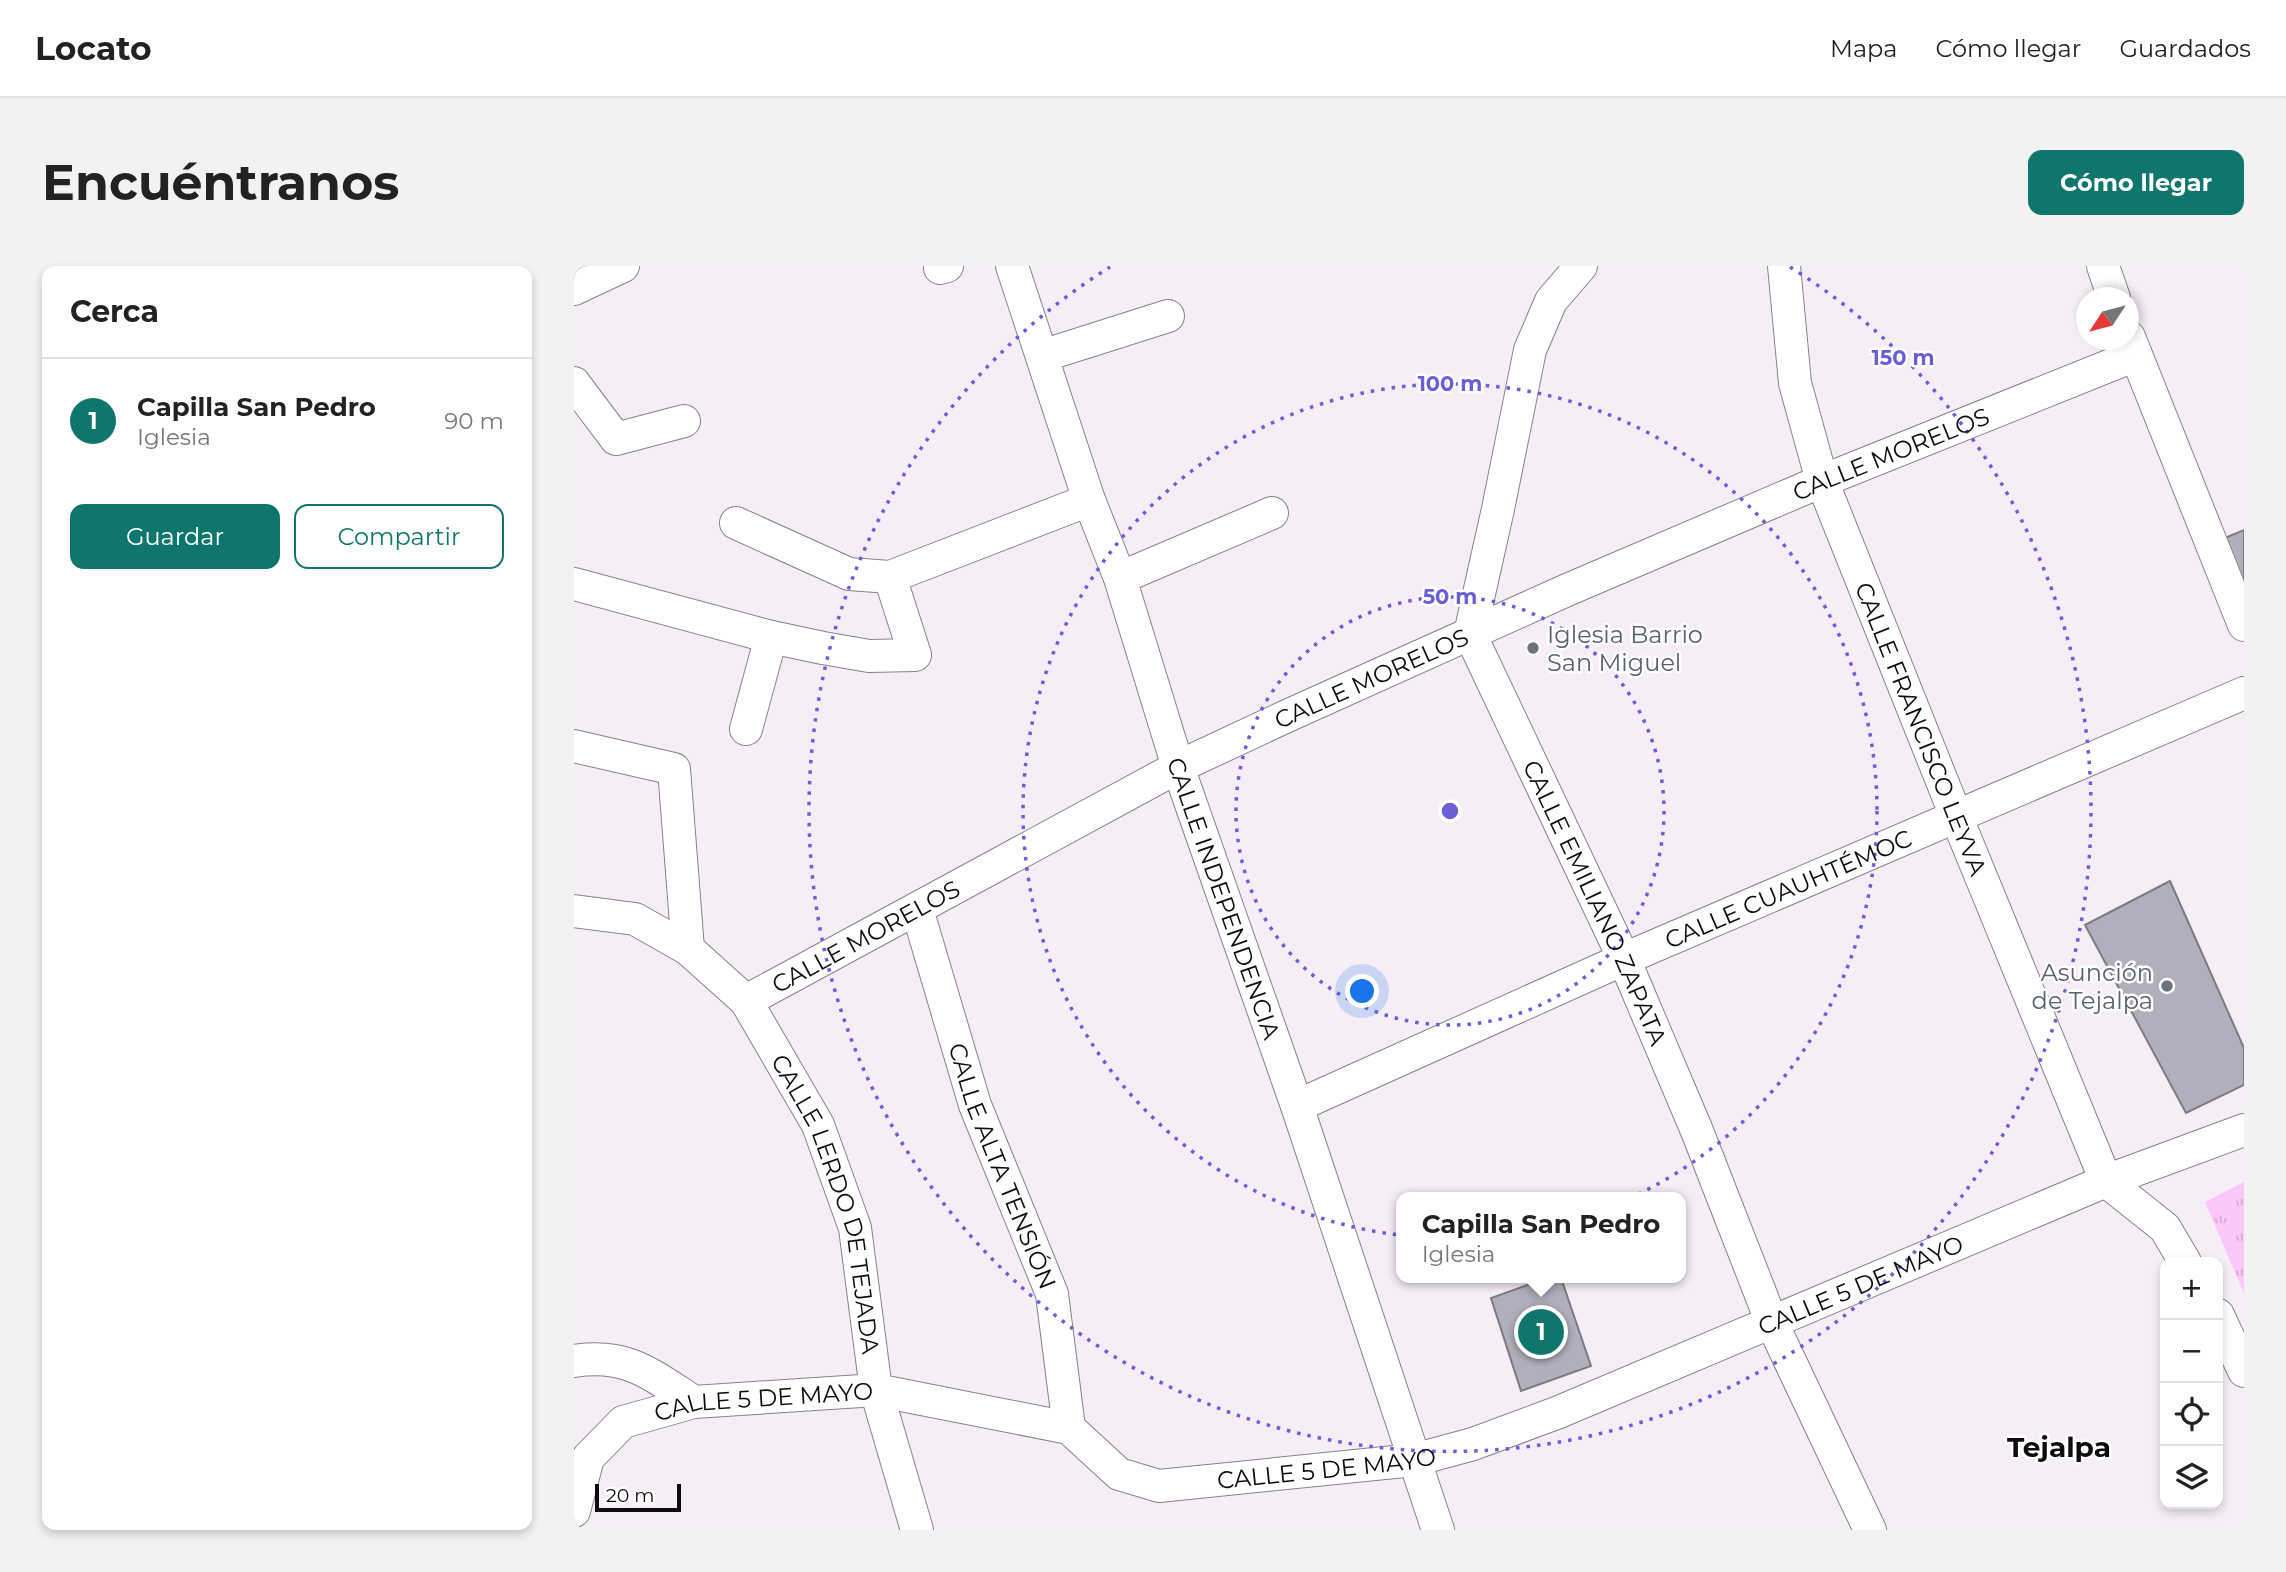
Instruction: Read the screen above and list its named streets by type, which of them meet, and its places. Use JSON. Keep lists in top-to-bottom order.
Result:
{
  "streets": {
    "street": [
      "CALLE MORELOS",
      "CALLE FRANCISCO LEYVA",
      "CALLE CUAUHTÉMOC",
      "CALLE INDEPENDENCIA",
      "CALLE EMILIANO ZAPATA",
      "CALLE ALTA TENSIÓN",
      "CALLE LERDO DE TEJADA",
      "CALLE 5 DE MAYO"
    ]
  },
  "crossings": [
    ["CALLE MORELOS", "CALLE FRANCISCO LEYVA"],
    ["CALLE MORELOS", "CALLE INDEPENDENCIA"],
    ["CALLE MORELOS", "CALLE EMILIANO ZAPATA"],
    ["CALLE MORELOS", "CALLE ALTA TENSIÓN"],
    ["CALLE MORELOS", "CALLE LERDO DE TEJADA"],
    ["CALLE FRANCISCO LEYVA", "CALLE CUAUHTÉMOC"],
    ["CALLE FRANCISCO LEYVA", "CALLE 5 DE MAYO"],
    ["CALLE CUAUHTÉMOC", "CALLE INDEPENDENCIA"],
    ["CALLE CUAUHTÉMOC", "CALLE EMILIANO ZAPATA"],
    ["CALLE INDEPENDENCIA", "CALLE 5 DE MAYO"],
    ["CALLE EMILIANO ZAPATA", "CALLE 5 DE MAYO"],
    ["CALLE ALTA TENSIÓN", "CALLE 5 DE MAYO"],
    ["CALLE LERDO DE TEJADA", "CALLE 5 DE MAYO"]
  ],
  "districts": ["Tejalpa"],
  "places": ["Iglesia Barrio San Miguel", "Asunción de Tejalpa"],
  "scale_bar": "20 m",
  "north": "bottom left",
  "page": {
    "header": "Locato",
    "nav": ["Mapa", "Cómo llegar", "Guardados"],
    "buttons": [
      "Cómo llegar",
      ["Guardar", "Compartir"]
    ],
    "title": "Encuéntranos",
    "heading": "Cerca",
    "list": [
      {
        "mark": "1",
        "name": "Capilla San Pedro",
        "note": "Iglesia",
        "value": "90 m"
      }
    ],
    "popup": ["Capilla San Pedro", "Iglesia"],
    "map_buttons": ["+", "−"],
    "pins": "1",
    "scale": "20 m"
  },
  "rings": ["150 m", "100 m", "50 m"]
}
